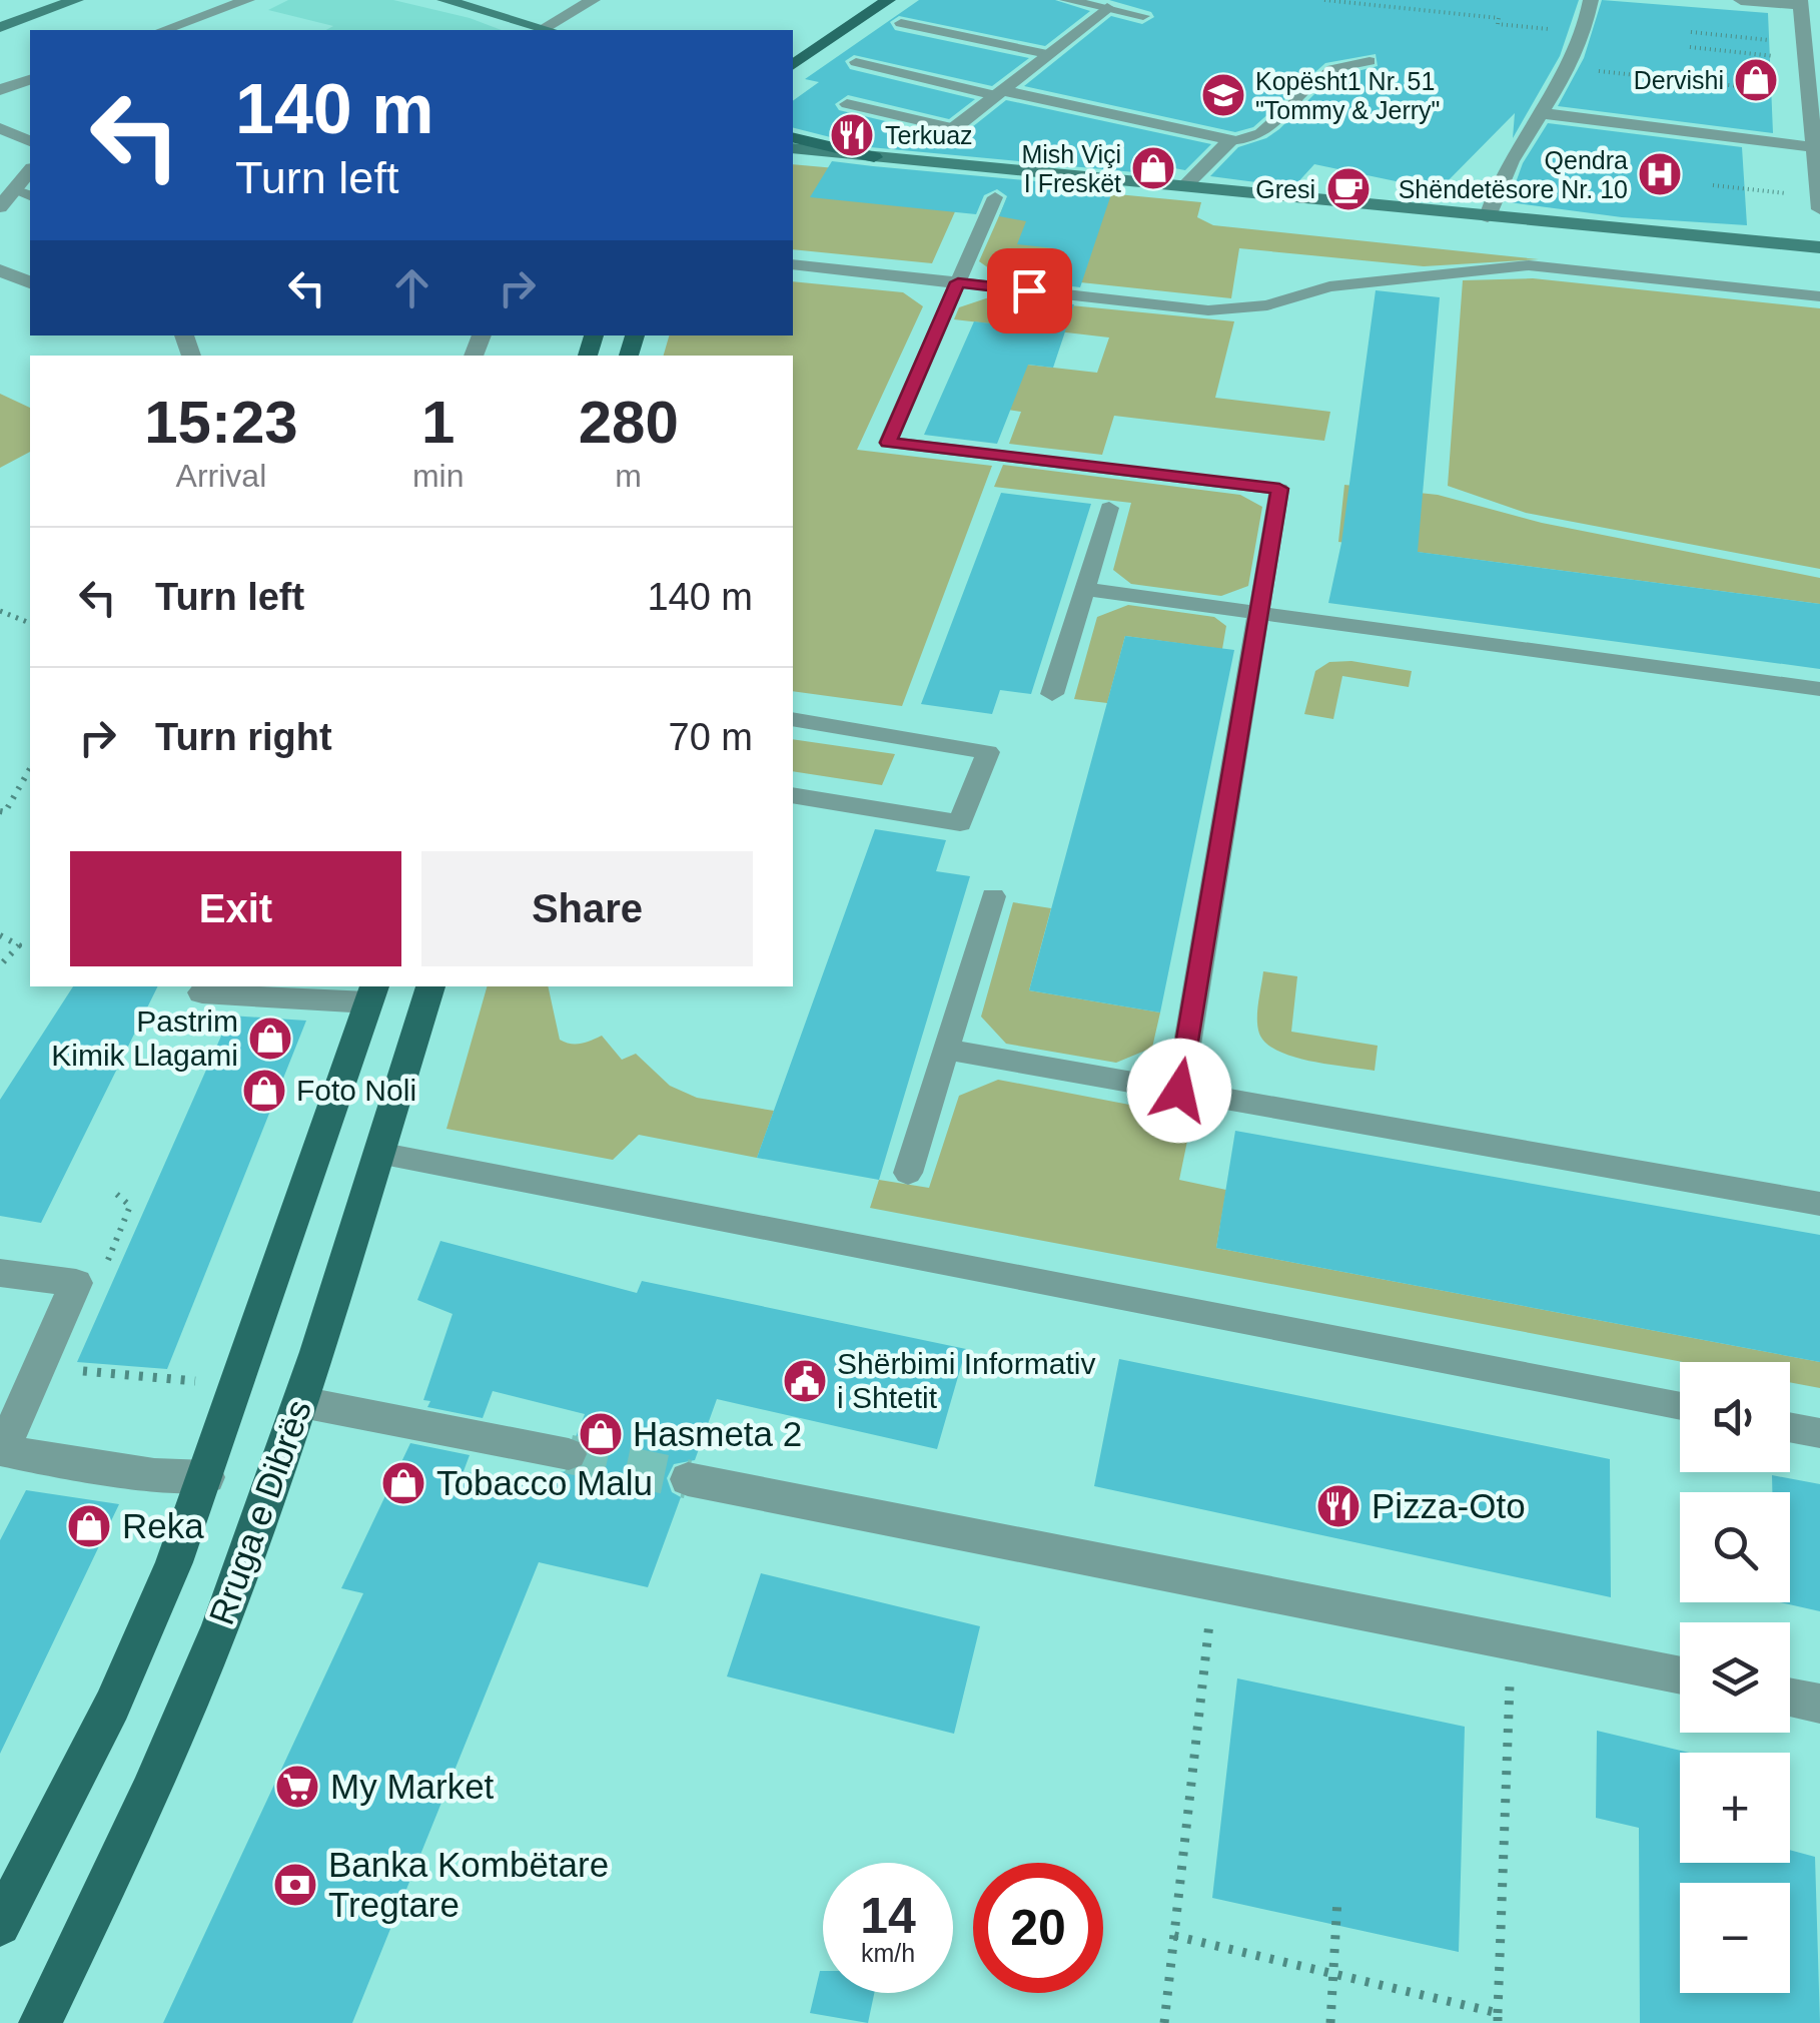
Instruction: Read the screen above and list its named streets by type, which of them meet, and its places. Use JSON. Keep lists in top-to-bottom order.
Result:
{
  "streets": {
    "main road": ["Rruga e Dibrës"]
  },
  "places": {
    "shop": [
      "Dervishi",
      "Mish Viçi I Freskët",
      "Pastrim Kimik Llagami",
      "Foto Noli",
      "Hasmeta 2",
      "Tobacco Malu",
      "Reka"
    ],
    "school or university": ["Kopësht1 Nr. 51 \"Tommy & Jerry\""],
    "restaurant": ["Terkuaz", "Pizza-Oto"],
    "hospital": ["Qendra Shëndetësore Nr. 10"],
    "cafe": ["Gresi"],
    "public building": ["Shërbimi Informativ i Shtetit"],
    "supermarket": ["My Market"],
    "bank": ["Banka Kombëtare Tregtare"]
  },
  "page": {
    "turn": ["140 m", "Turn left"],
    "eta": [
      "15:23",
      "Arrival",
      "1",
      "min",
      "280",
      "m"
    ],
    "list": [
      {
        "name": "Turn left",
        "value": "140 m"
      },
      {
        "name": "Turn right",
        "value": "70 m"
      }
    ],
    "buttons": ["Exit", "Share"],
    "map_buttons": ["+", "−"],
    "speed": "14 km/h",
    "limit": "20"
  }
}
